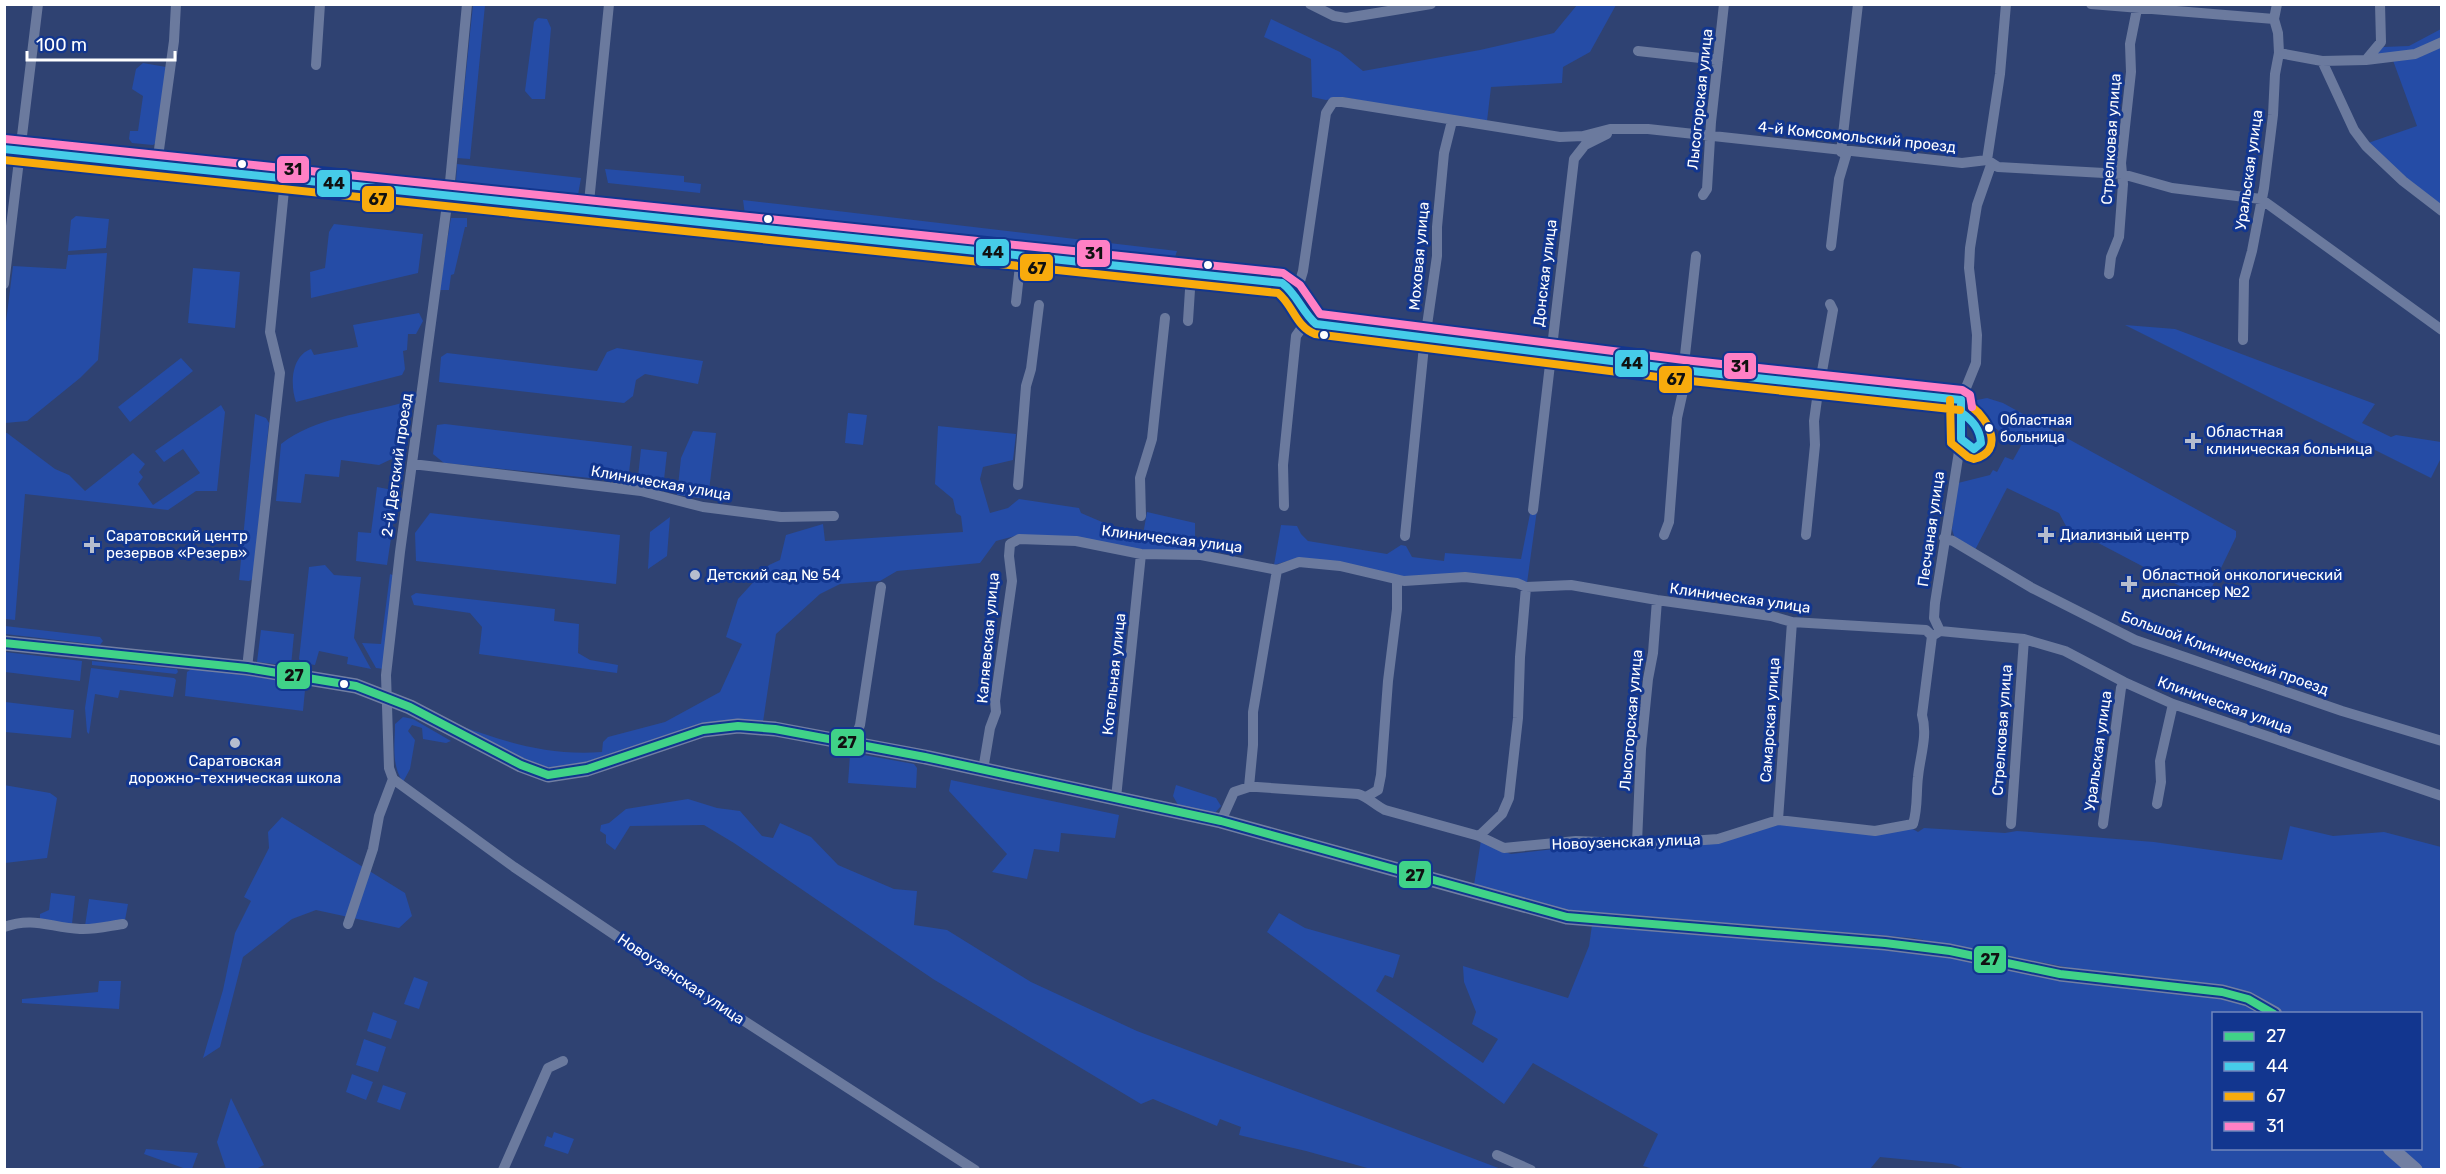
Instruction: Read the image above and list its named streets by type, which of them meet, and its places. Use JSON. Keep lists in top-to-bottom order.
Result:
{
  "streets": {
    "street": [
      "Лысогорская улица",
      "4-й Комсомольский проезд",
      "Стрелковая улица",
      "Уральская улица",
      "Моховая улица",
      "Донская улица",
      "2-й Детский проезд",
      "Клиническая улица",
      "Песчаная улица",
      "Каляевская улица",
      "Большой Клинический проезд",
      "Котельная улица",
      "Самарская улица",
      "Новоузенская улица"
    ]
  },
  "crossings": [
    ["Лысогорская улица", "4-й Комсомольский проезд"],
    ["Лысогорская улица", "Клиническая улица"],
    ["Лысогорская улица", "Новоузенская улица"],
    ["4-й Комсомольский проезд", "Стрелковая улица"],
    ["4-й Комсомольский проезд", "Уральская улица"],
    ["4-й Комсомольский проезд", "Моховая улица"],
    ["4-й Комсомольский проезд", "Донская улица"],
    ["4-й Комсомольский проезд", "Песчаная улица"],
    ["Стрелковая улица", "Клиническая улица"],
    ["Уральская улица", "Клиническая улица"],
    ["2-й Детский проезд", "Клиническая улица"],
    ["2-й Детский проезд", "Новоузенская улица"],
    ["Клиническая улица", "Песчаная улица"],
    ["Клиническая улица", "Каляевская улица"],
    ["Клиническая улица", "Котельная улица"],
    ["Клиническая улица", "Самарская улица"],
    ["Клиническая улица", "Новоузенская улица"],
    ["Песчаная улица", "Большой Клинический проезд"],
    ["Песчаная улица", "Новоузенская улица"],
    ["Самарская улица", "Новоузенская улица"]
  ],
  "places": {
    "other": ["Областная больница", "Детский сад № 54", "Саратовская дорожно-техническая школа"],
    "health": [
      "Областная клиническая больница",
      "Диализный центр",
      "Саратовский центр резервов «Резерв»",
      "Областной онкологический диспансер №2"
    ]
  },
  "lines": [
    "transit line 31",
    "transit line 44",
    "transit line 67",
    "transit line 27"
  ],
  "legend": [
    "27",
    "44",
    "67",
    "31"
  ],
  "scale_bar": "100 m"
}
